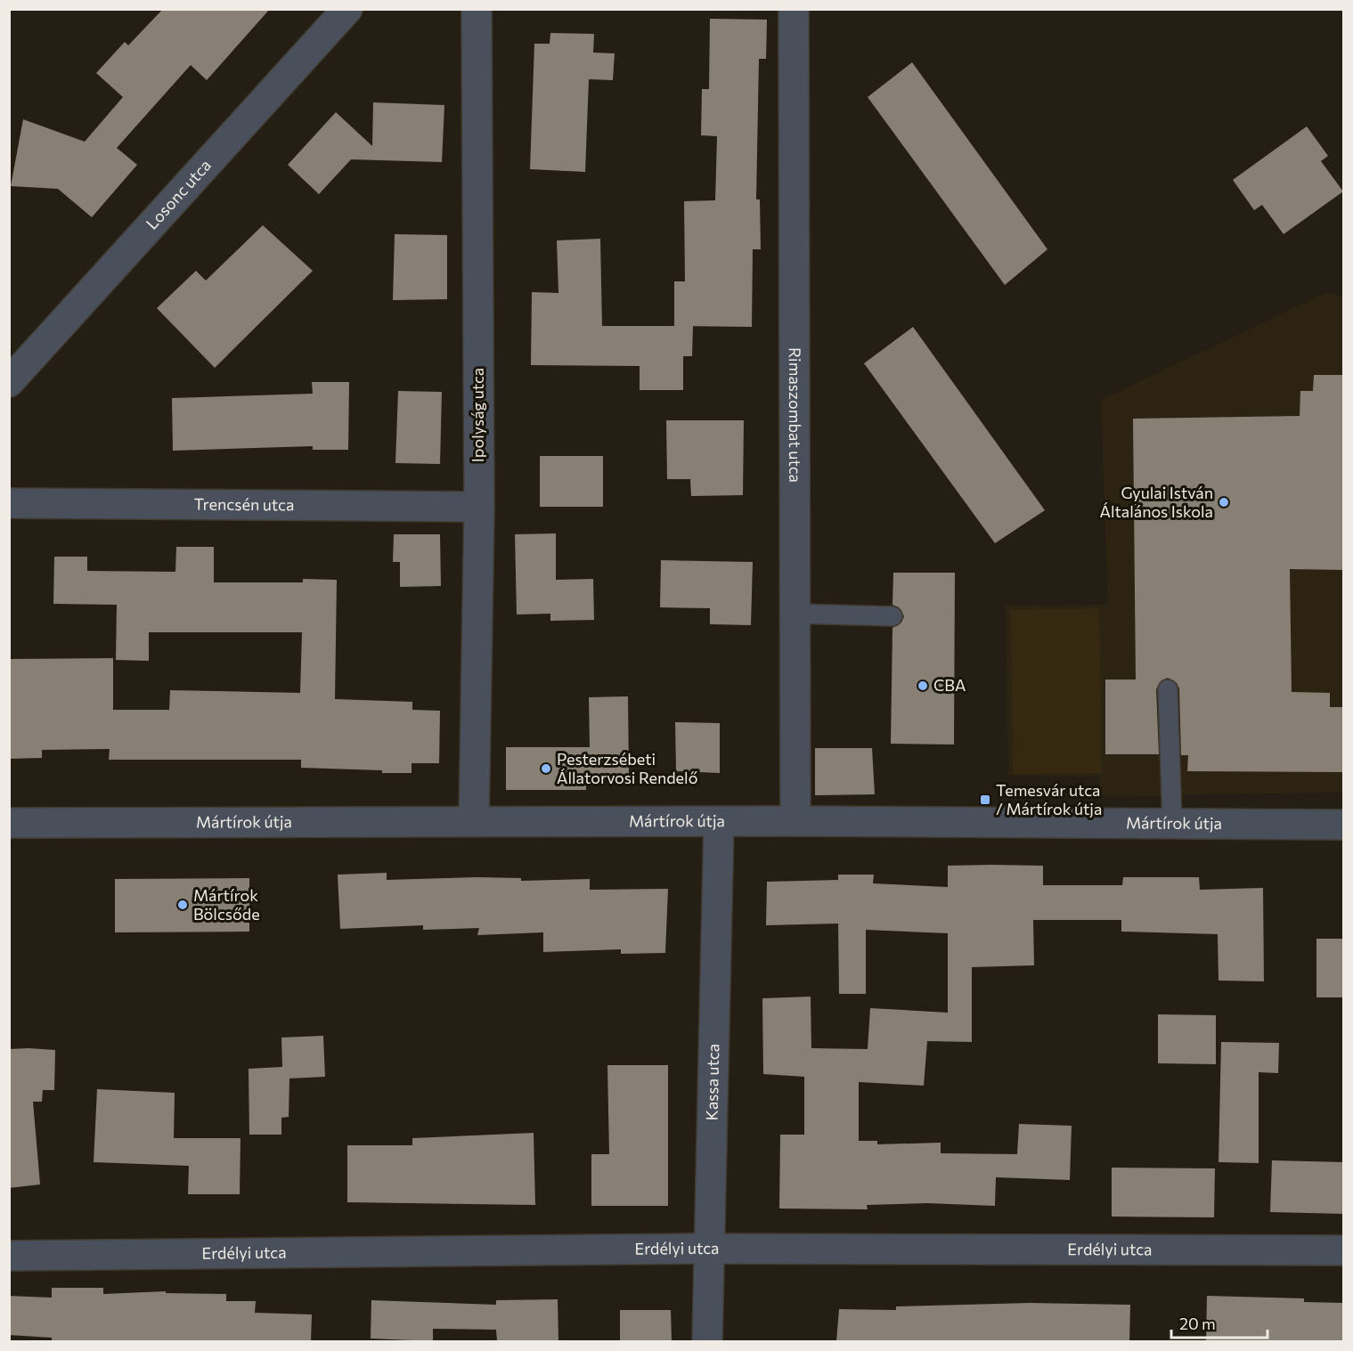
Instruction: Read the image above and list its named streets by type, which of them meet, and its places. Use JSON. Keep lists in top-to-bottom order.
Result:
{
  "streets": {
    "street": [
      "Losonc utca",
      "Ipolyság utca",
      "Rimaszombat utca",
      "Trencsén utca",
      "Mártírok útja",
      "Kassa utca",
      "Erdélyi utca"
    ]
  },
  "crossings": [
    ["Ipolyság utca", "Trencsén utca"],
    ["Ipolyság utca", "Mártírok útja"],
    ["Rimaszombat utca", "Mártírok útja"],
    ["Mártírok útja", "Kassa utca"],
    ["Kassa utca", "Erdélyi utca"]
  ],
  "places": {
    "other": [
      "Gyulai István Általános Iskola",
      "CBA",
      "Pesterzsébeti Állatorvosi Rendelő",
      "Mártírok Bölcsőde"
    ],
    "transit": ["Temesvár utca / Mártírok útja"]
  },
  "scale_bar": "20 m"
}
